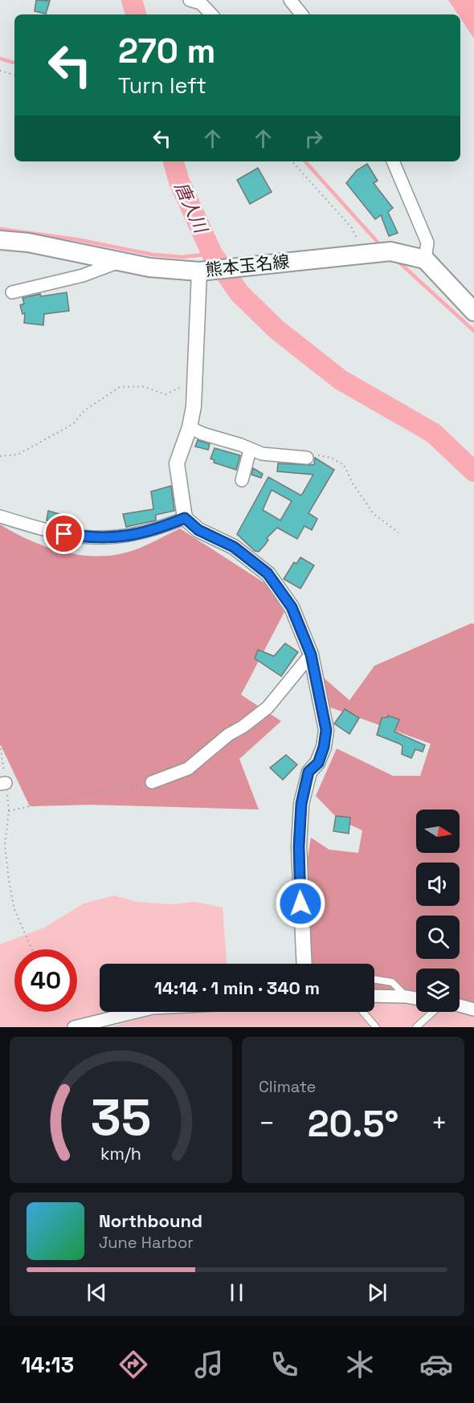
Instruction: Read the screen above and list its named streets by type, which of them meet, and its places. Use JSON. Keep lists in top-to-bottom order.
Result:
{
  "streets": {
    "main road": ["熊本玉名線"]
  },
  "water": ["唐人川"],
  "north": "right",
  "page": {
    "turn": ["270 m", "Turn left"],
    "limit": "40",
    "trip": "14:14 · 1 min · 340 m",
    "tile": "Climate",
    "heat": ["−", "20.5°", "+"],
    "song": ["Northbound", "June Harbor"],
    "tabs": "14:13",
    "gauge": ["35", "km/h"]
  }
}
